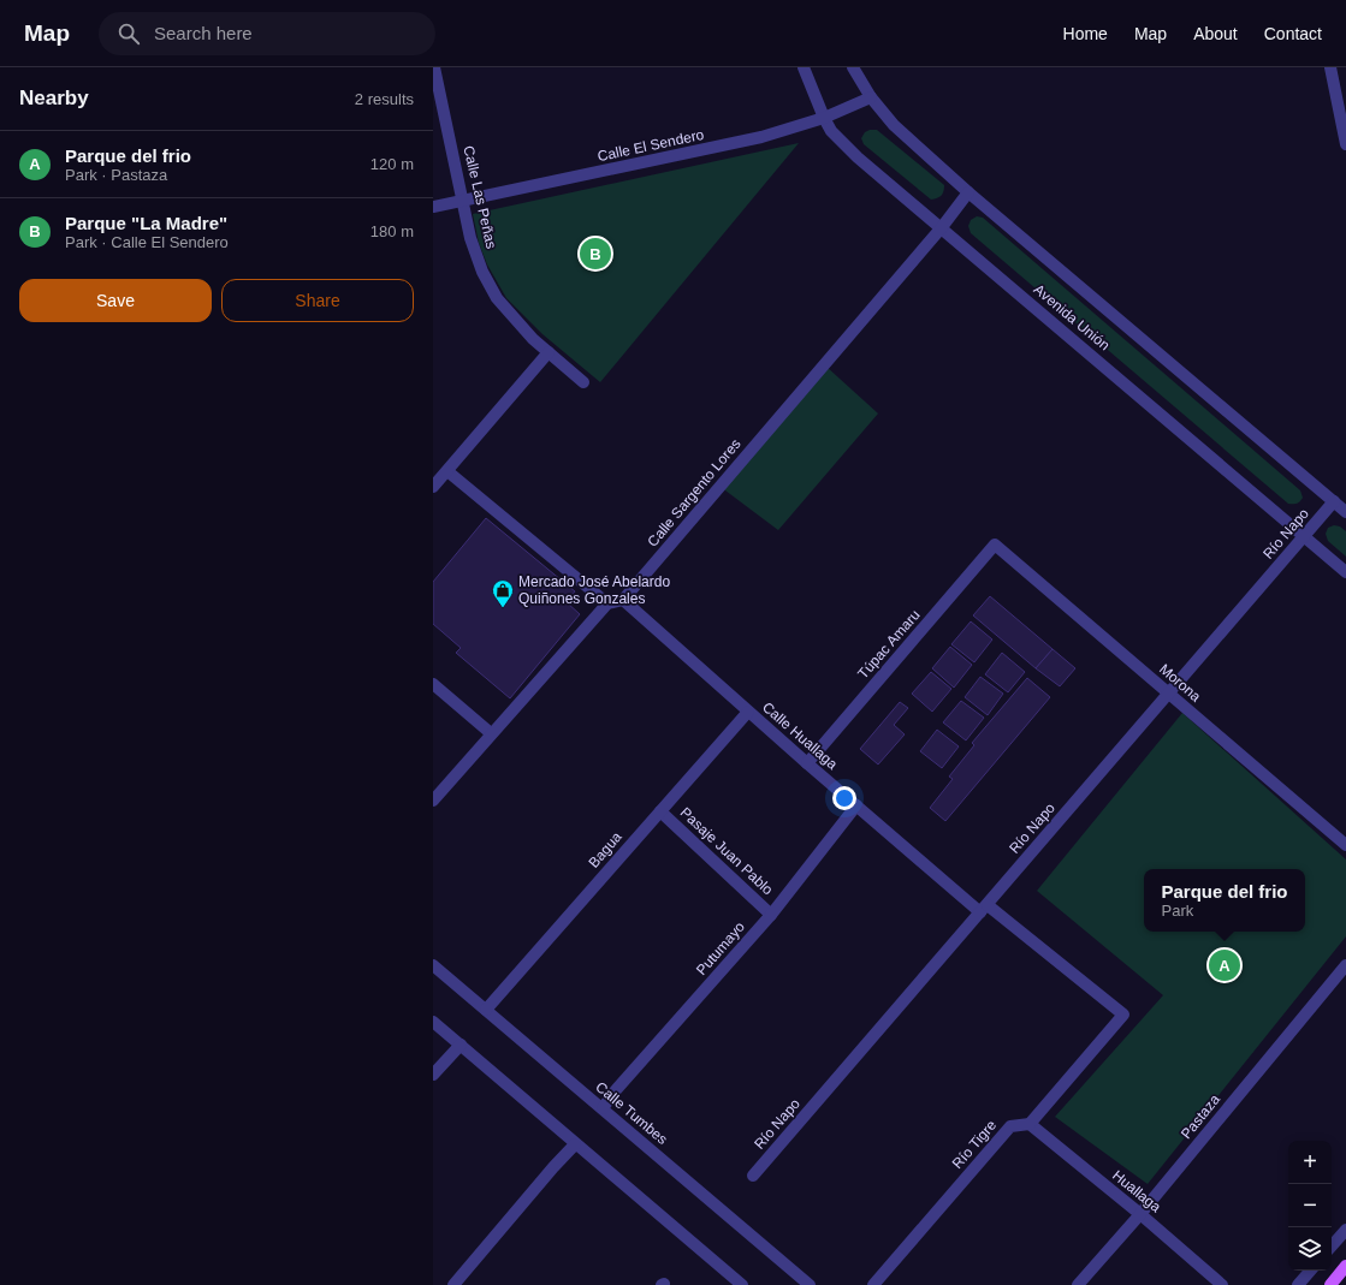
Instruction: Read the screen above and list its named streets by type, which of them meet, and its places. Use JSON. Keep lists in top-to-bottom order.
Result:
{
  "streets": {
    "street": [
      "Calle El Sendero",
      "Calle Las Peñas",
      "Avenida Unión",
      "Calle Sargento Lores",
      "Río Napo",
      "Túpac Amaru",
      "Morona",
      "Calle Huallaga",
      "Bagua",
      "Pasaje Juan Pablo",
      "Putumayo",
      "Calle Tumbes",
      "Pastaza",
      "Río Tigre",
      "Huallaga"
    ]
  },
  "crossings": [
    ["Calle El Sendero", "Calle Las Peñas"],
    ["Calle El Sendero", "Avenida Unión"],
    ["Avenida Unión", "Calle Sargento Lores"],
    ["Avenida Unión", "Río Napo"],
    ["Calle Sargento Lores", "Calle Huallaga"],
    ["Río Napo", "Morona"],
    ["Río Napo", "Calle Huallaga"],
    ["Túpac Amaru", "Morona"],
    ["Túpac Amaru", "Calle Huallaga"],
    ["Calle Huallaga", "Bagua"],
    ["Calle Huallaga", "Putumayo"],
    ["Calle Huallaga", "Río Tigre"],
    ["Calle Huallaga", "Huallaga"],
    ["Bagua", "Pasaje Juan Pablo"],
    ["Bagua", "Calle Tumbes"],
    ["Pasaje Juan Pablo", "Putumayo"],
    ["Putumayo", "Calle Tumbes"],
    ["Pastaza", "Huallaga"],
    ["Río Tigre", "Huallaga"]
  ],
  "places": {
    "shop": ["Mercado José Abelardo Quiñones Gonzales"]
  },
  "page": {
    "header": "Map",
    "search": "Search here",
    "nav": [
      "Home",
      "Map",
      "About",
      "Contact"
    ],
    "heading": ["Nearby", "2 results"],
    "list": [
      {
        "mark": "A",
        "name": "Parque del frio",
        "note": "Park · Pastaza",
        "value": "120 m"
      },
      {
        "mark": "B",
        "name": "Parque \"La Madre\"",
        "note": "Park · Calle El Sendero",
        "value": "180 m"
      }
    ],
    "pins": ["B", "A"],
    "buttons": ["Save", "Share"],
    "popup": ["Parque del frio", "Park"],
    "map_buttons": ["+", "−"]
  }
}
